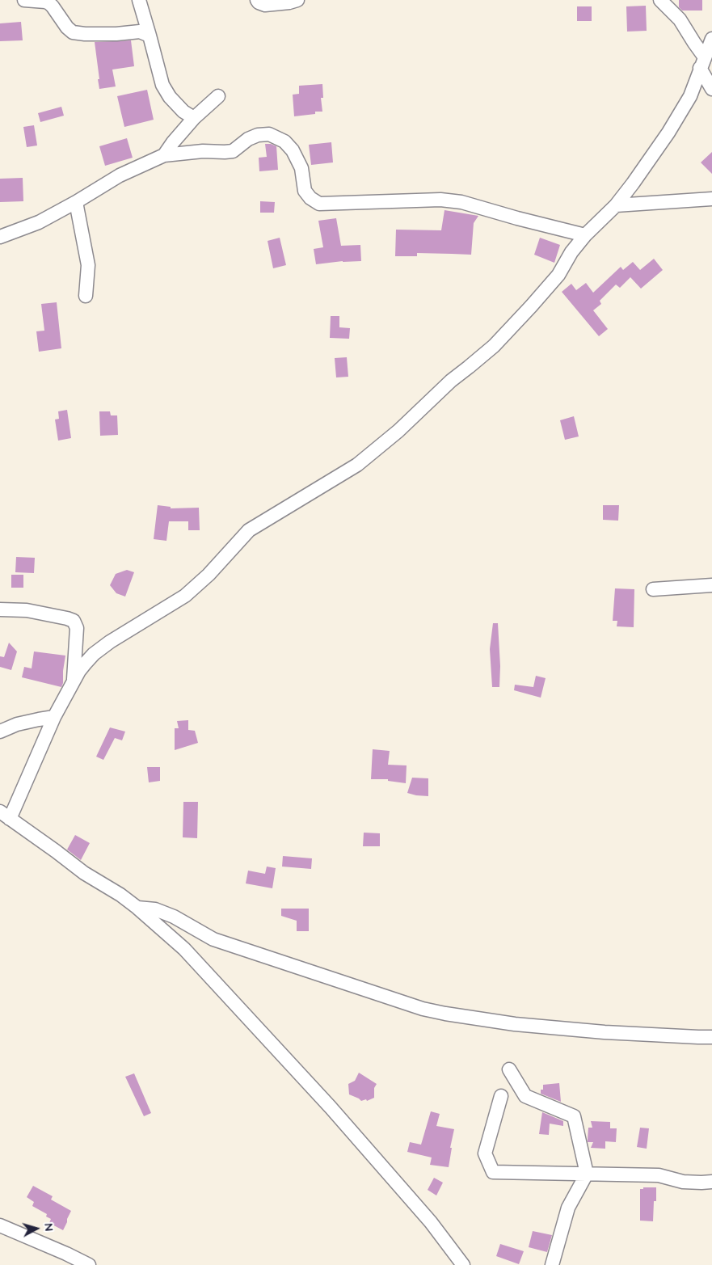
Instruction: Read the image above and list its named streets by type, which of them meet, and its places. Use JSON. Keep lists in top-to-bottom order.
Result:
{
  "north": "right"
}
